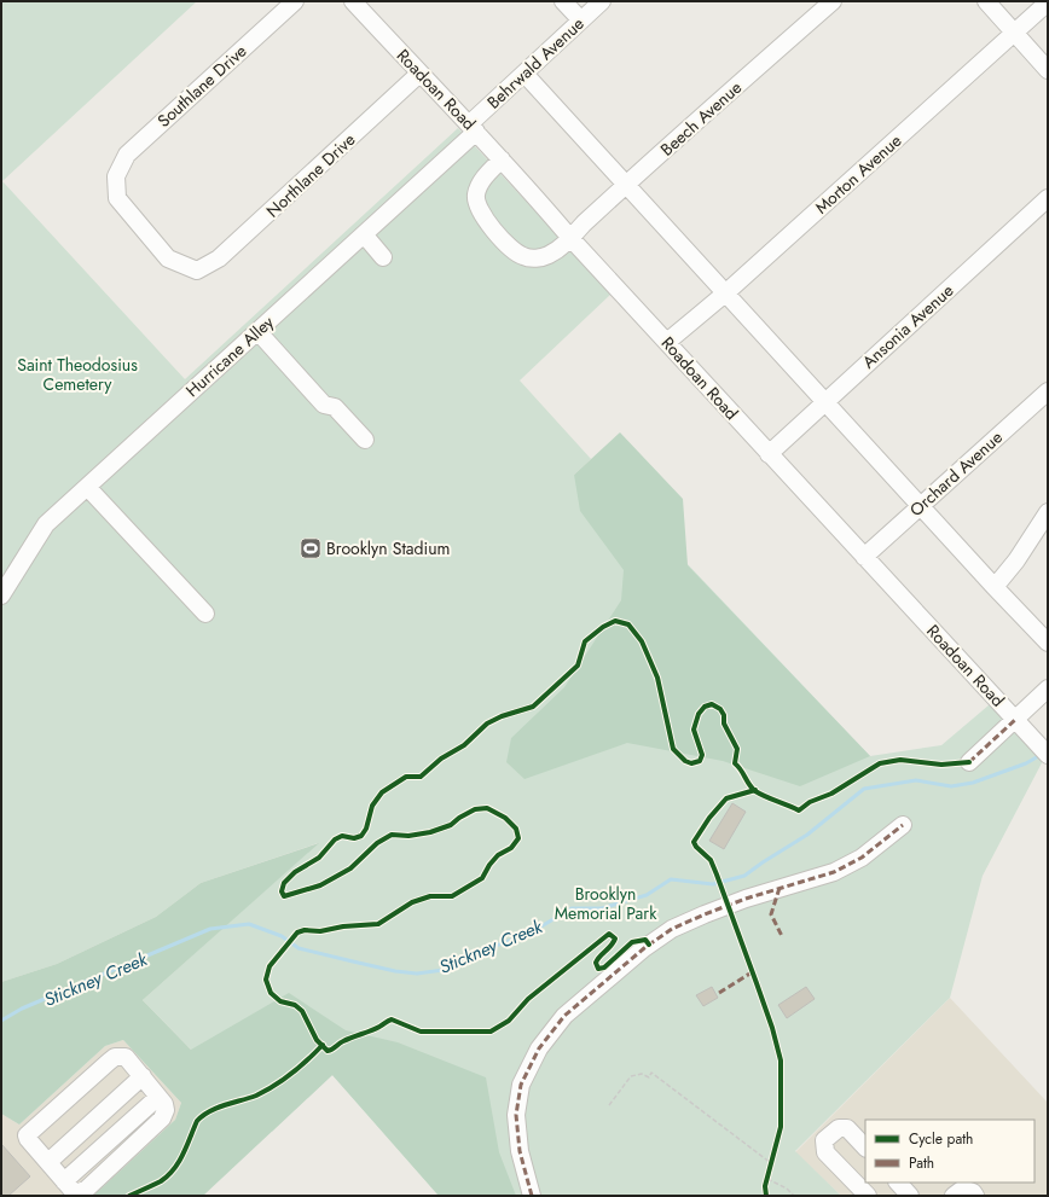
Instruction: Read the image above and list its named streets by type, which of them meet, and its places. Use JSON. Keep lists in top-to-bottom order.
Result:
{
  "streets": {
    "street": [
      "Behrwald Avenue",
      "Southlane Drive",
      "Roadoan Road",
      "Beech Avenue",
      "Morton Avenue",
      "Northlane Drive",
      "Ansonia Avenue",
      "Hurricane Alley",
      "Orchard Avenue"
    ]
  },
  "crossings": [
    ["Behrwald Avenue", "Roadoan Road"],
    ["Behrwald Avenue", "Hurricane Alley"],
    ["Southlane Drive", "Northlane Drive"],
    ["Roadoan Road", "Beech Avenue"],
    ["Roadoan Road", "Morton Avenue"],
    ["Roadoan Road", "Northlane Drive"],
    ["Roadoan Road", "Ansonia Avenue"],
    ["Roadoan Road", "Hurricane Alley"],
    ["Roadoan Road", "Orchard Avenue"]
  ],
  "water": ["Stickney Creek"],
  "parks": ["Saint Theodosius Cemetery", "Brooklyn Memorial Park"],
  "places": {
    "sports": ["Brooklyn Stadium"]
  },
  "legend": ["Cycle path", "Path"]
}
